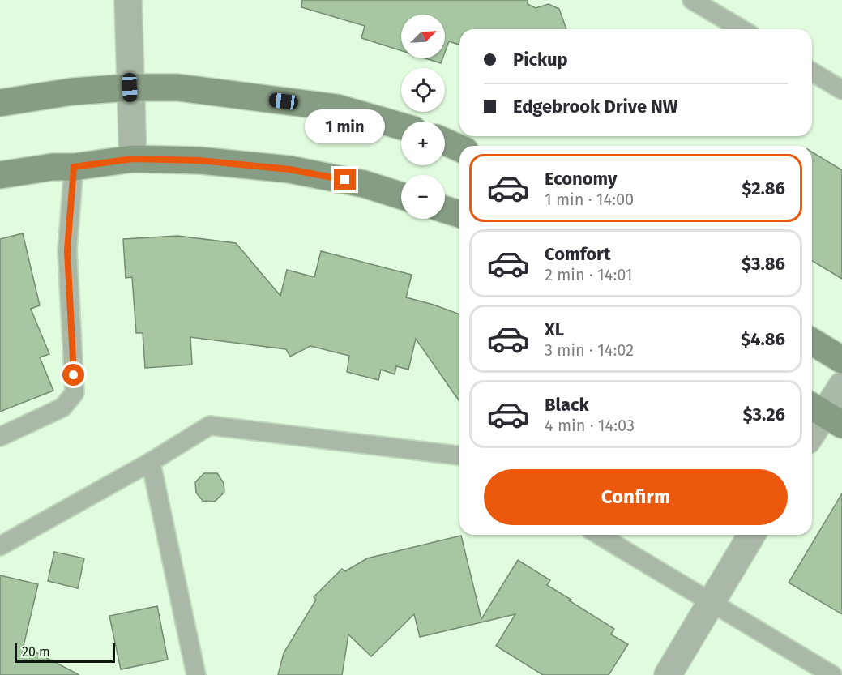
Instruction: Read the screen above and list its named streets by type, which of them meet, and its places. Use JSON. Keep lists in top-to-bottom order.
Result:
{
  "scale_bar": "20 m",
  "north": "top right",
  "page": {
    "map_buttons": ["+", "−"],
    "banner": ["Pickup", "Edgebrook Drive NW"],
    "bubble": "1 min",
    "list": [
      {
        "name": "Economy",
        "note": "1 min · 14:00",
        "value": "$2.86"
      },
      {
        "name": "Comfort",
        "note": "2 min · 14:01",
        "value": "$3.86"
      },
      {
        "name": "XL",
        "note": "3 min · 14:02",
        "value": "$4.86"
      },
      {
        "name": "Black",
        "note": "4 min · 14:03",
        "value": "$3.26"
      }
    ],
    "buttons": "Confirm",
    "scale": "20 m"
  }
}
